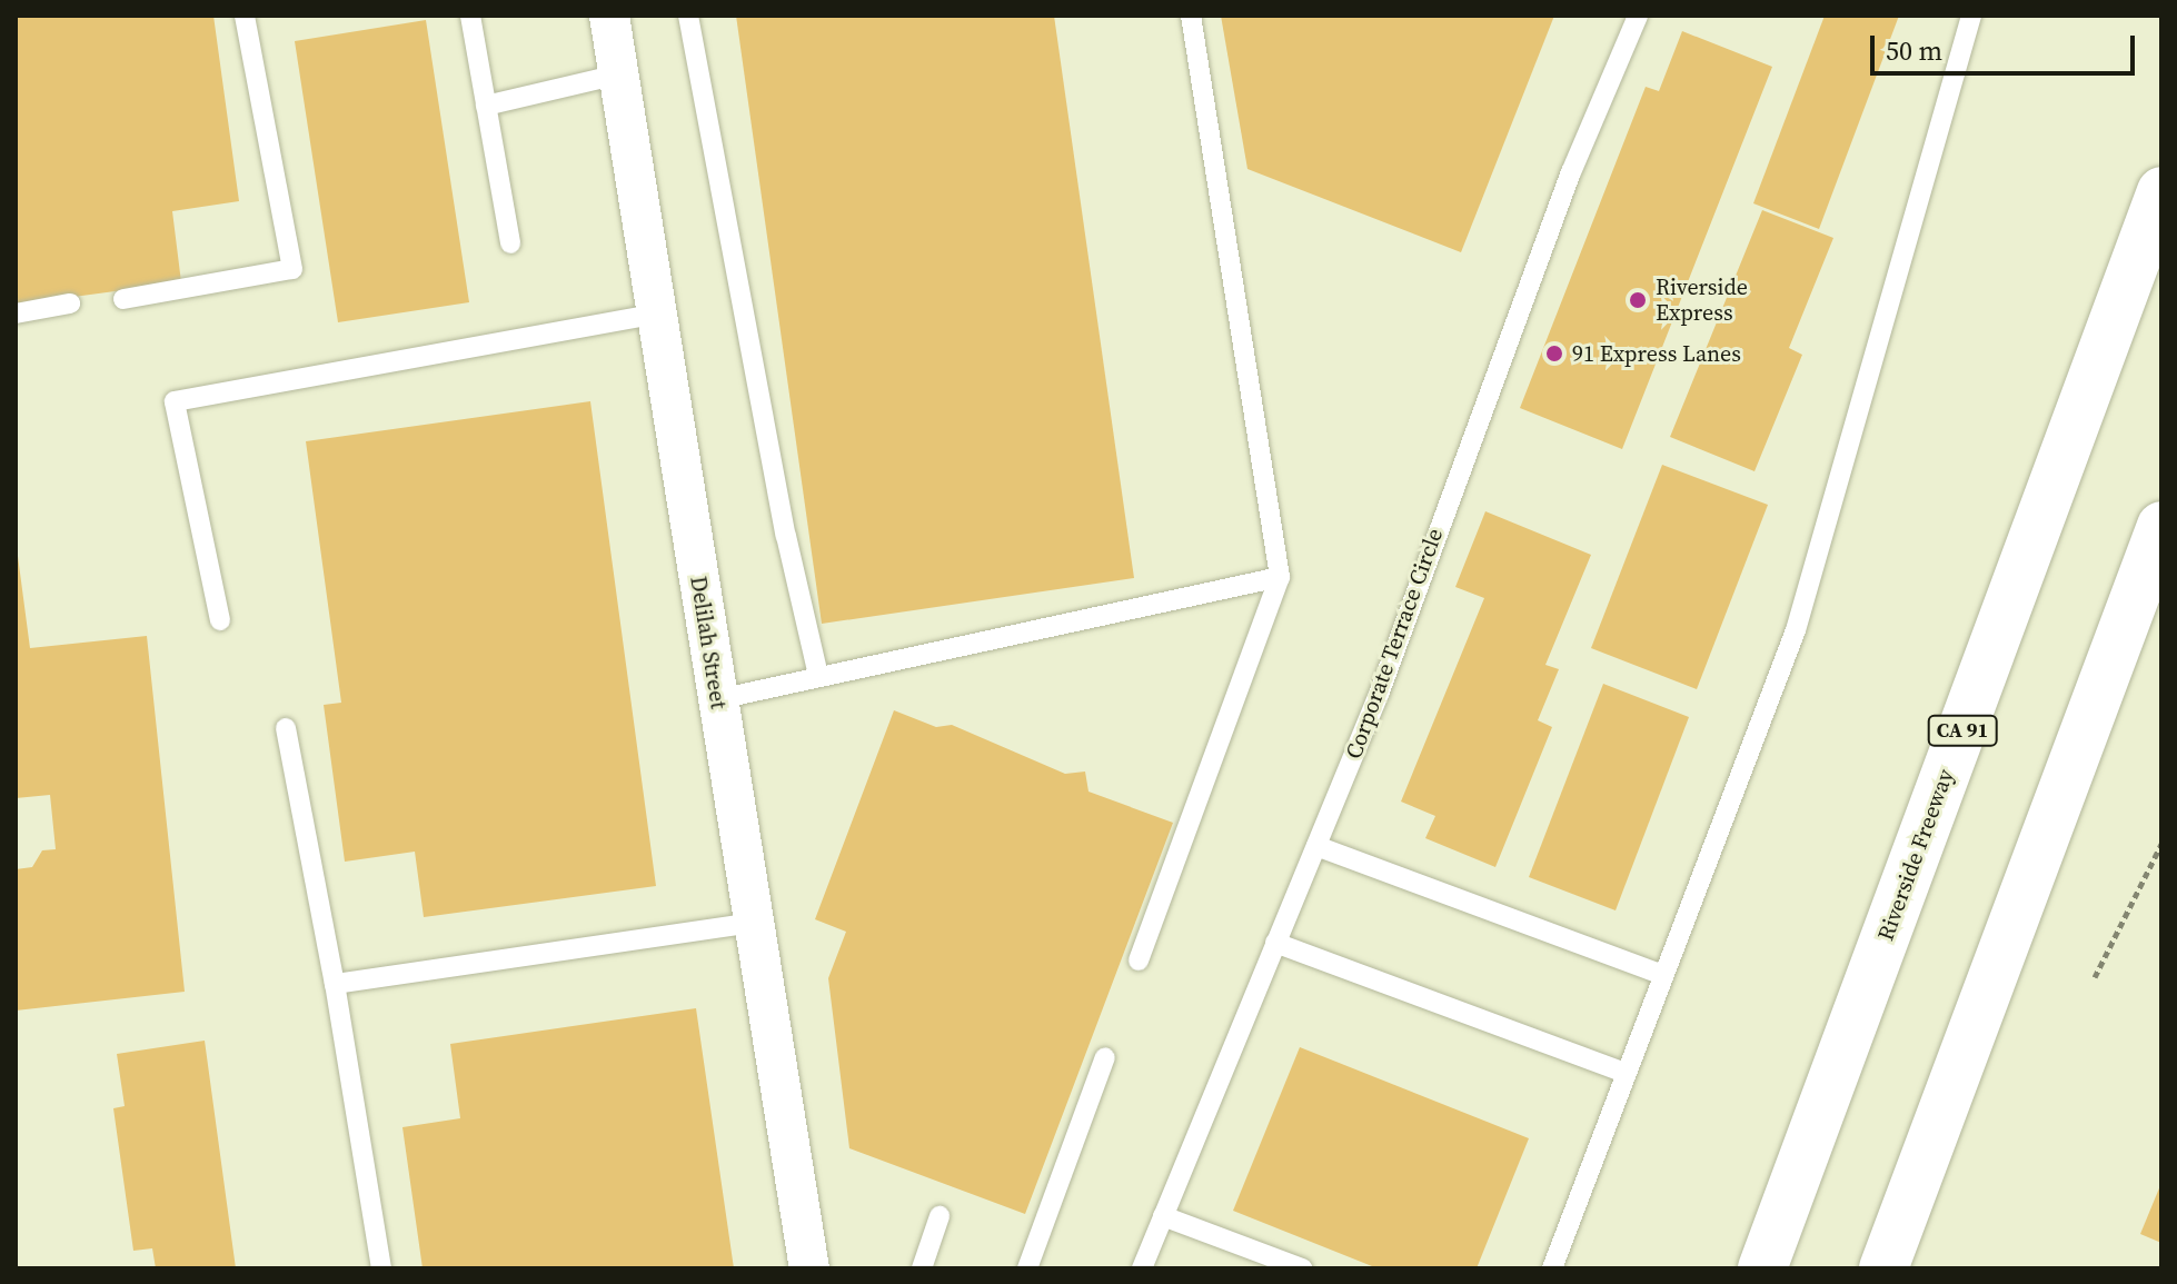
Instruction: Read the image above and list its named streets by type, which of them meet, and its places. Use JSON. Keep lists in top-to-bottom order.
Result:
{
  "streets": {
    "highway": ["CA 91", "Riverside Freeway"],
    "street": ["Delilah Street"],
    "lane": ["Corporate Terrace Circle"]
  },
  "places": ["Riverside Express", "91 Express Lanes"],
  "scale_bar": "50 m"
}
